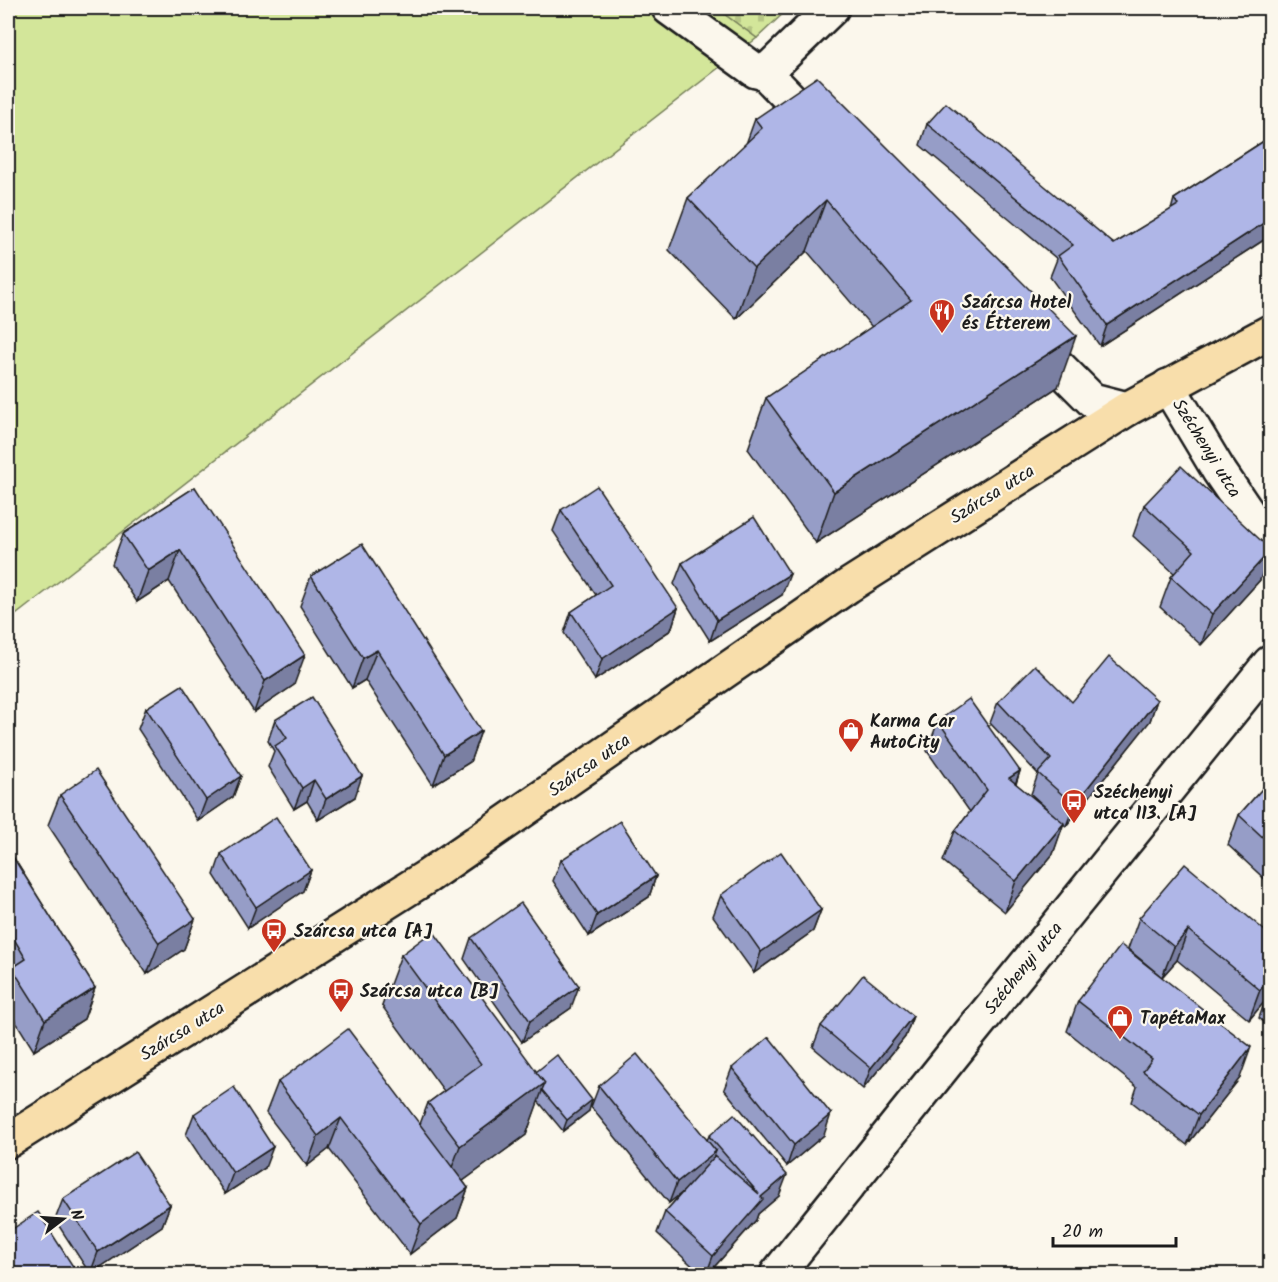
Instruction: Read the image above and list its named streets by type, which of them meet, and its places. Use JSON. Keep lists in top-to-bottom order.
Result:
{
  "streets": {
    "main road": ["Széchenyi utca", "Szárcsa utca"]
  },
  "crossings": [
    ["Széchenyi utca", "Szárcsa utca"]
  ],
  "places": {
    "restaurant": ["Szárcsa Hotel és Étterem"],
    "shop": ["Karma Car AutoCity", "TapétaMax"],
    "bus stop": ["Széchenyi utca 113. [A]", "Szárcsa utca [A]", "Szárcsa utca [B]"]
  },
  "scale_bar": "20 m",
  "north": "right"
}
